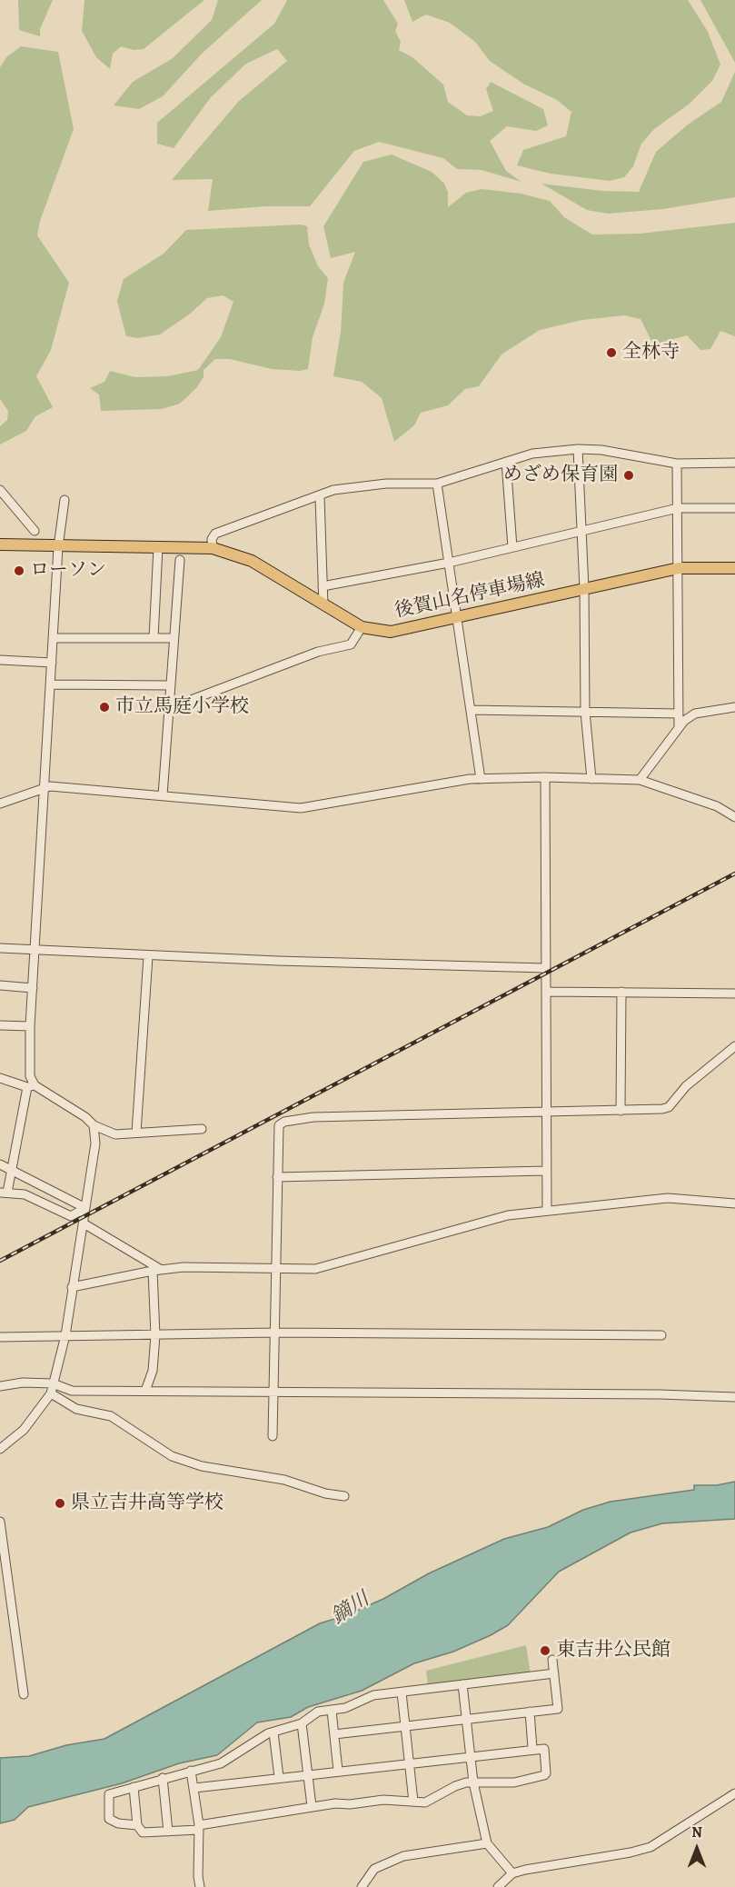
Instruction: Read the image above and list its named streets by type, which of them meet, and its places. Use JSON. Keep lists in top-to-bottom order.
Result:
{
  "streets": {
    "main road": ["後賀山名停車場線"]
  },
  "water": ["鏑川"],
  "places": [
    "全林寺",
    "めざめ保育園",
    "ローソン",
    "市立馬庭小学校",
    "県立吉井高等学校",
    "東吉井公民館"
  ],
  "north": "top"
}
